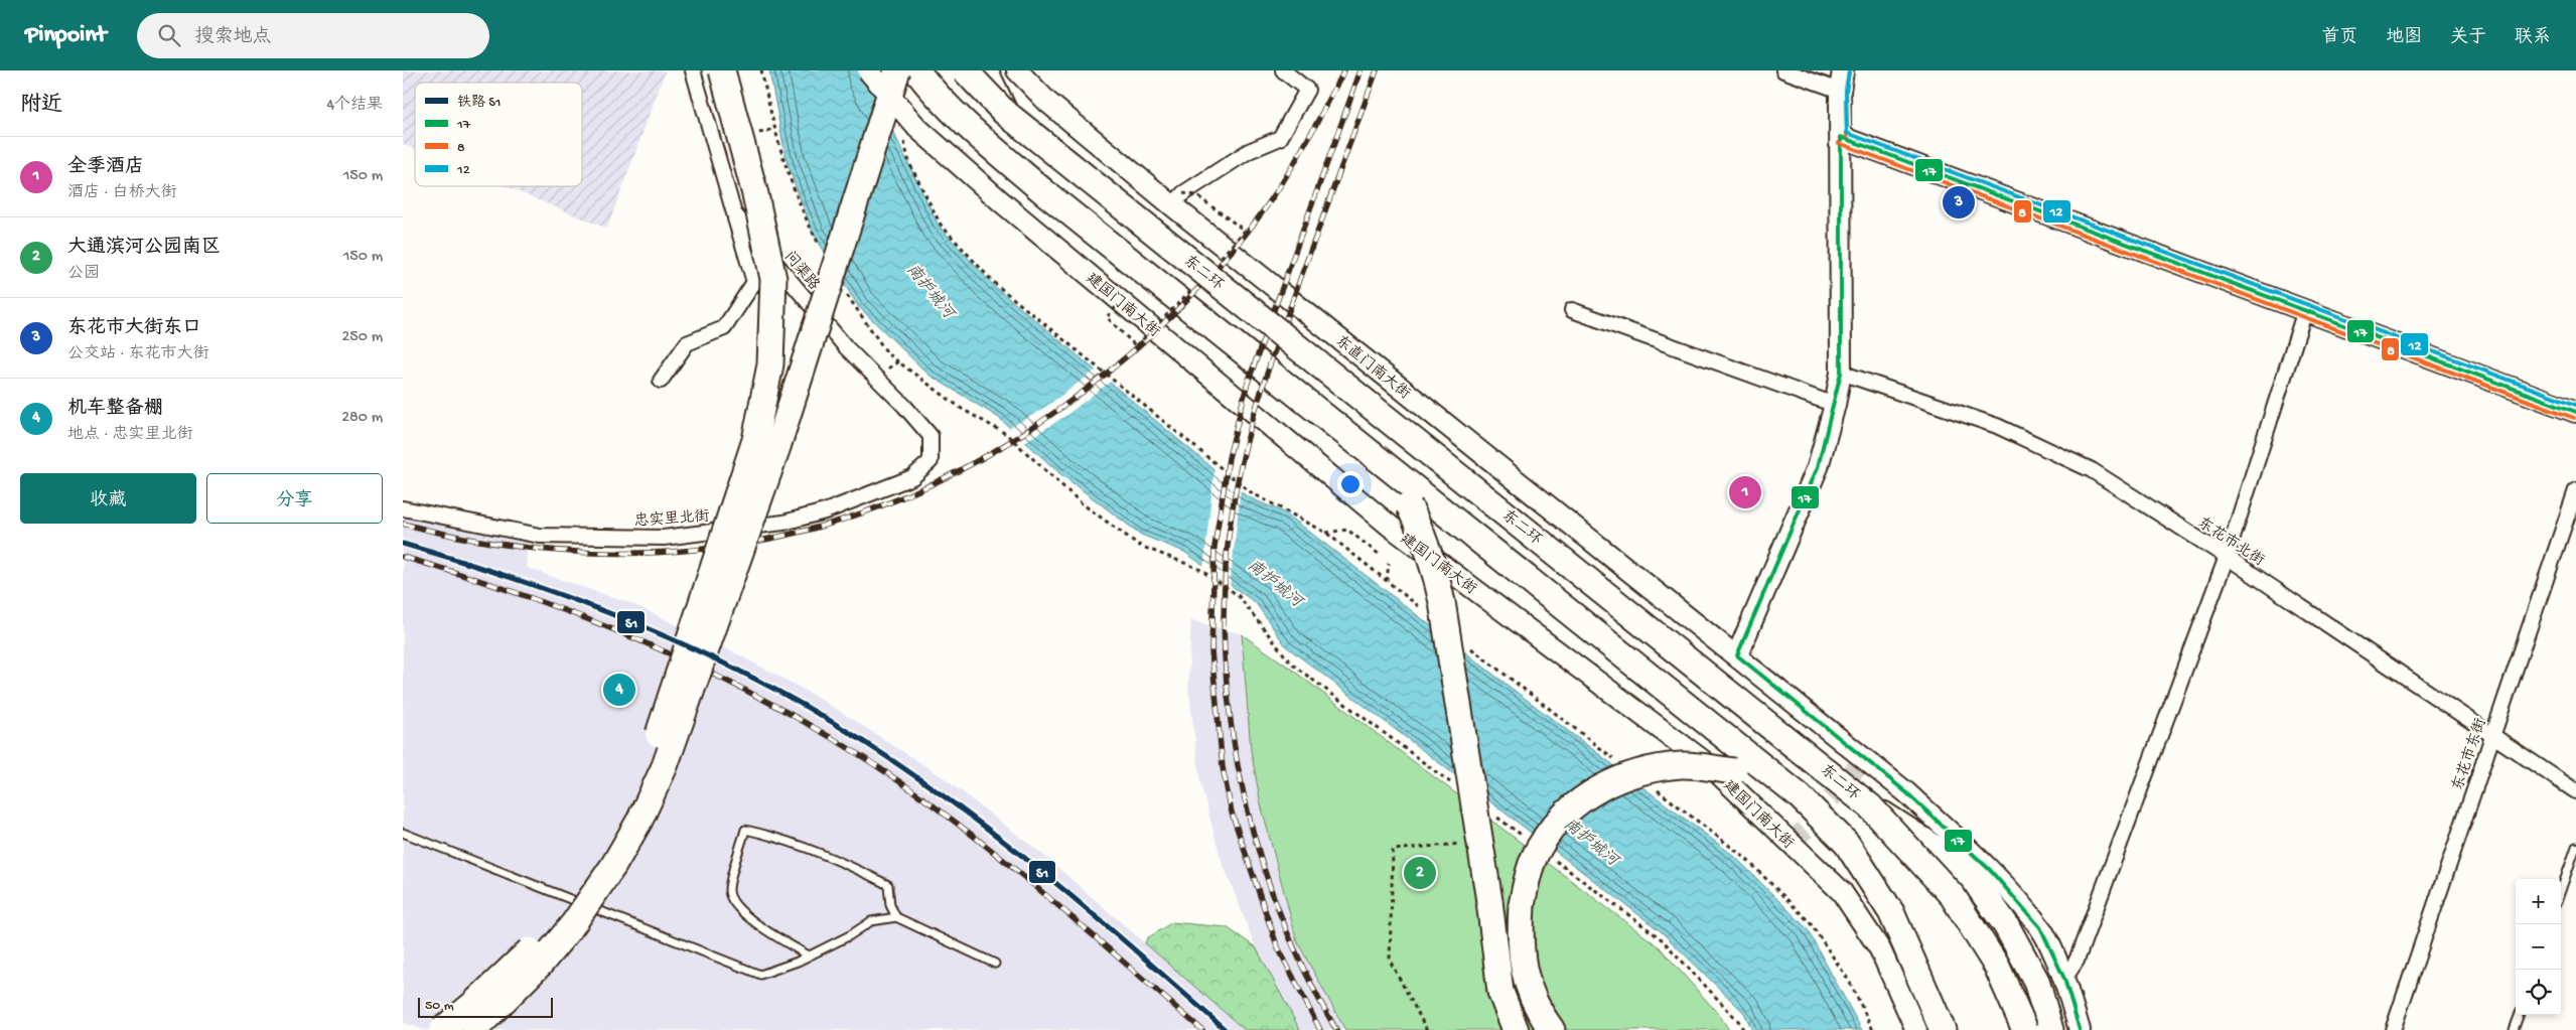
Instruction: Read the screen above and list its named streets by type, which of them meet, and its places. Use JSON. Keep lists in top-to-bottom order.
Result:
{
  "streets": {
    "highway": ["东二环"],
    "street": [
      "问渠路",
      "建国门南大街",
      "东直门南大街",
      "忠实里北街",
      "东花市北街",
      "东花市东街"
    ]
  },
  "crossings": [
    ["问渠路", "忠实里北街"],
    ["东花市北街", "东花市东街"]
  ],
  "water": ["南护城河"],
  "lines": [
    "transit line 8",
    "transit line 12",
    "transit line 17",
    "rail line S1"
  ],
  "legend": [
    "铁路 S1",
    "17",
    "8",
    "12"
  ],
  "scale_bar": "50 m",
  "page": {
    "header": "Pinpoint",
    "search": "搜索地点",
    "nav": [
      "首页",
      "地图",
      "关于",
      "联系"
    ],
    "heading": ["附近", "4个结果"],
    "list": [
      {
        "mark": "1",
        "name": "全季酒店",
        "note": "酒店 · 白桥大街",
        "value": "150 m"
      },
      {
        "mark": "2",
        "name": "大通滨河公园南区",
        "note": "公园",
        "value": "150 m"
      },
      {
        "mark": "3",
        "name": "东花市大街东口",
        "note": "公交站 · 东花市大街",
        "value": "250 m"
      },
      {
        "mark": "4",
        "name": "机车整备棚",
        "note": "地点 · 忠实里北街",
        "value": "280 m"
      }
    ],
    "pins": [
      "3",
      "1",
      "4",
      "2"
    ],
    "buttons": ["收藏", "分享"],
    "map_buttons": ["+", "−"],
    "scale": "50 m"
  }
}
